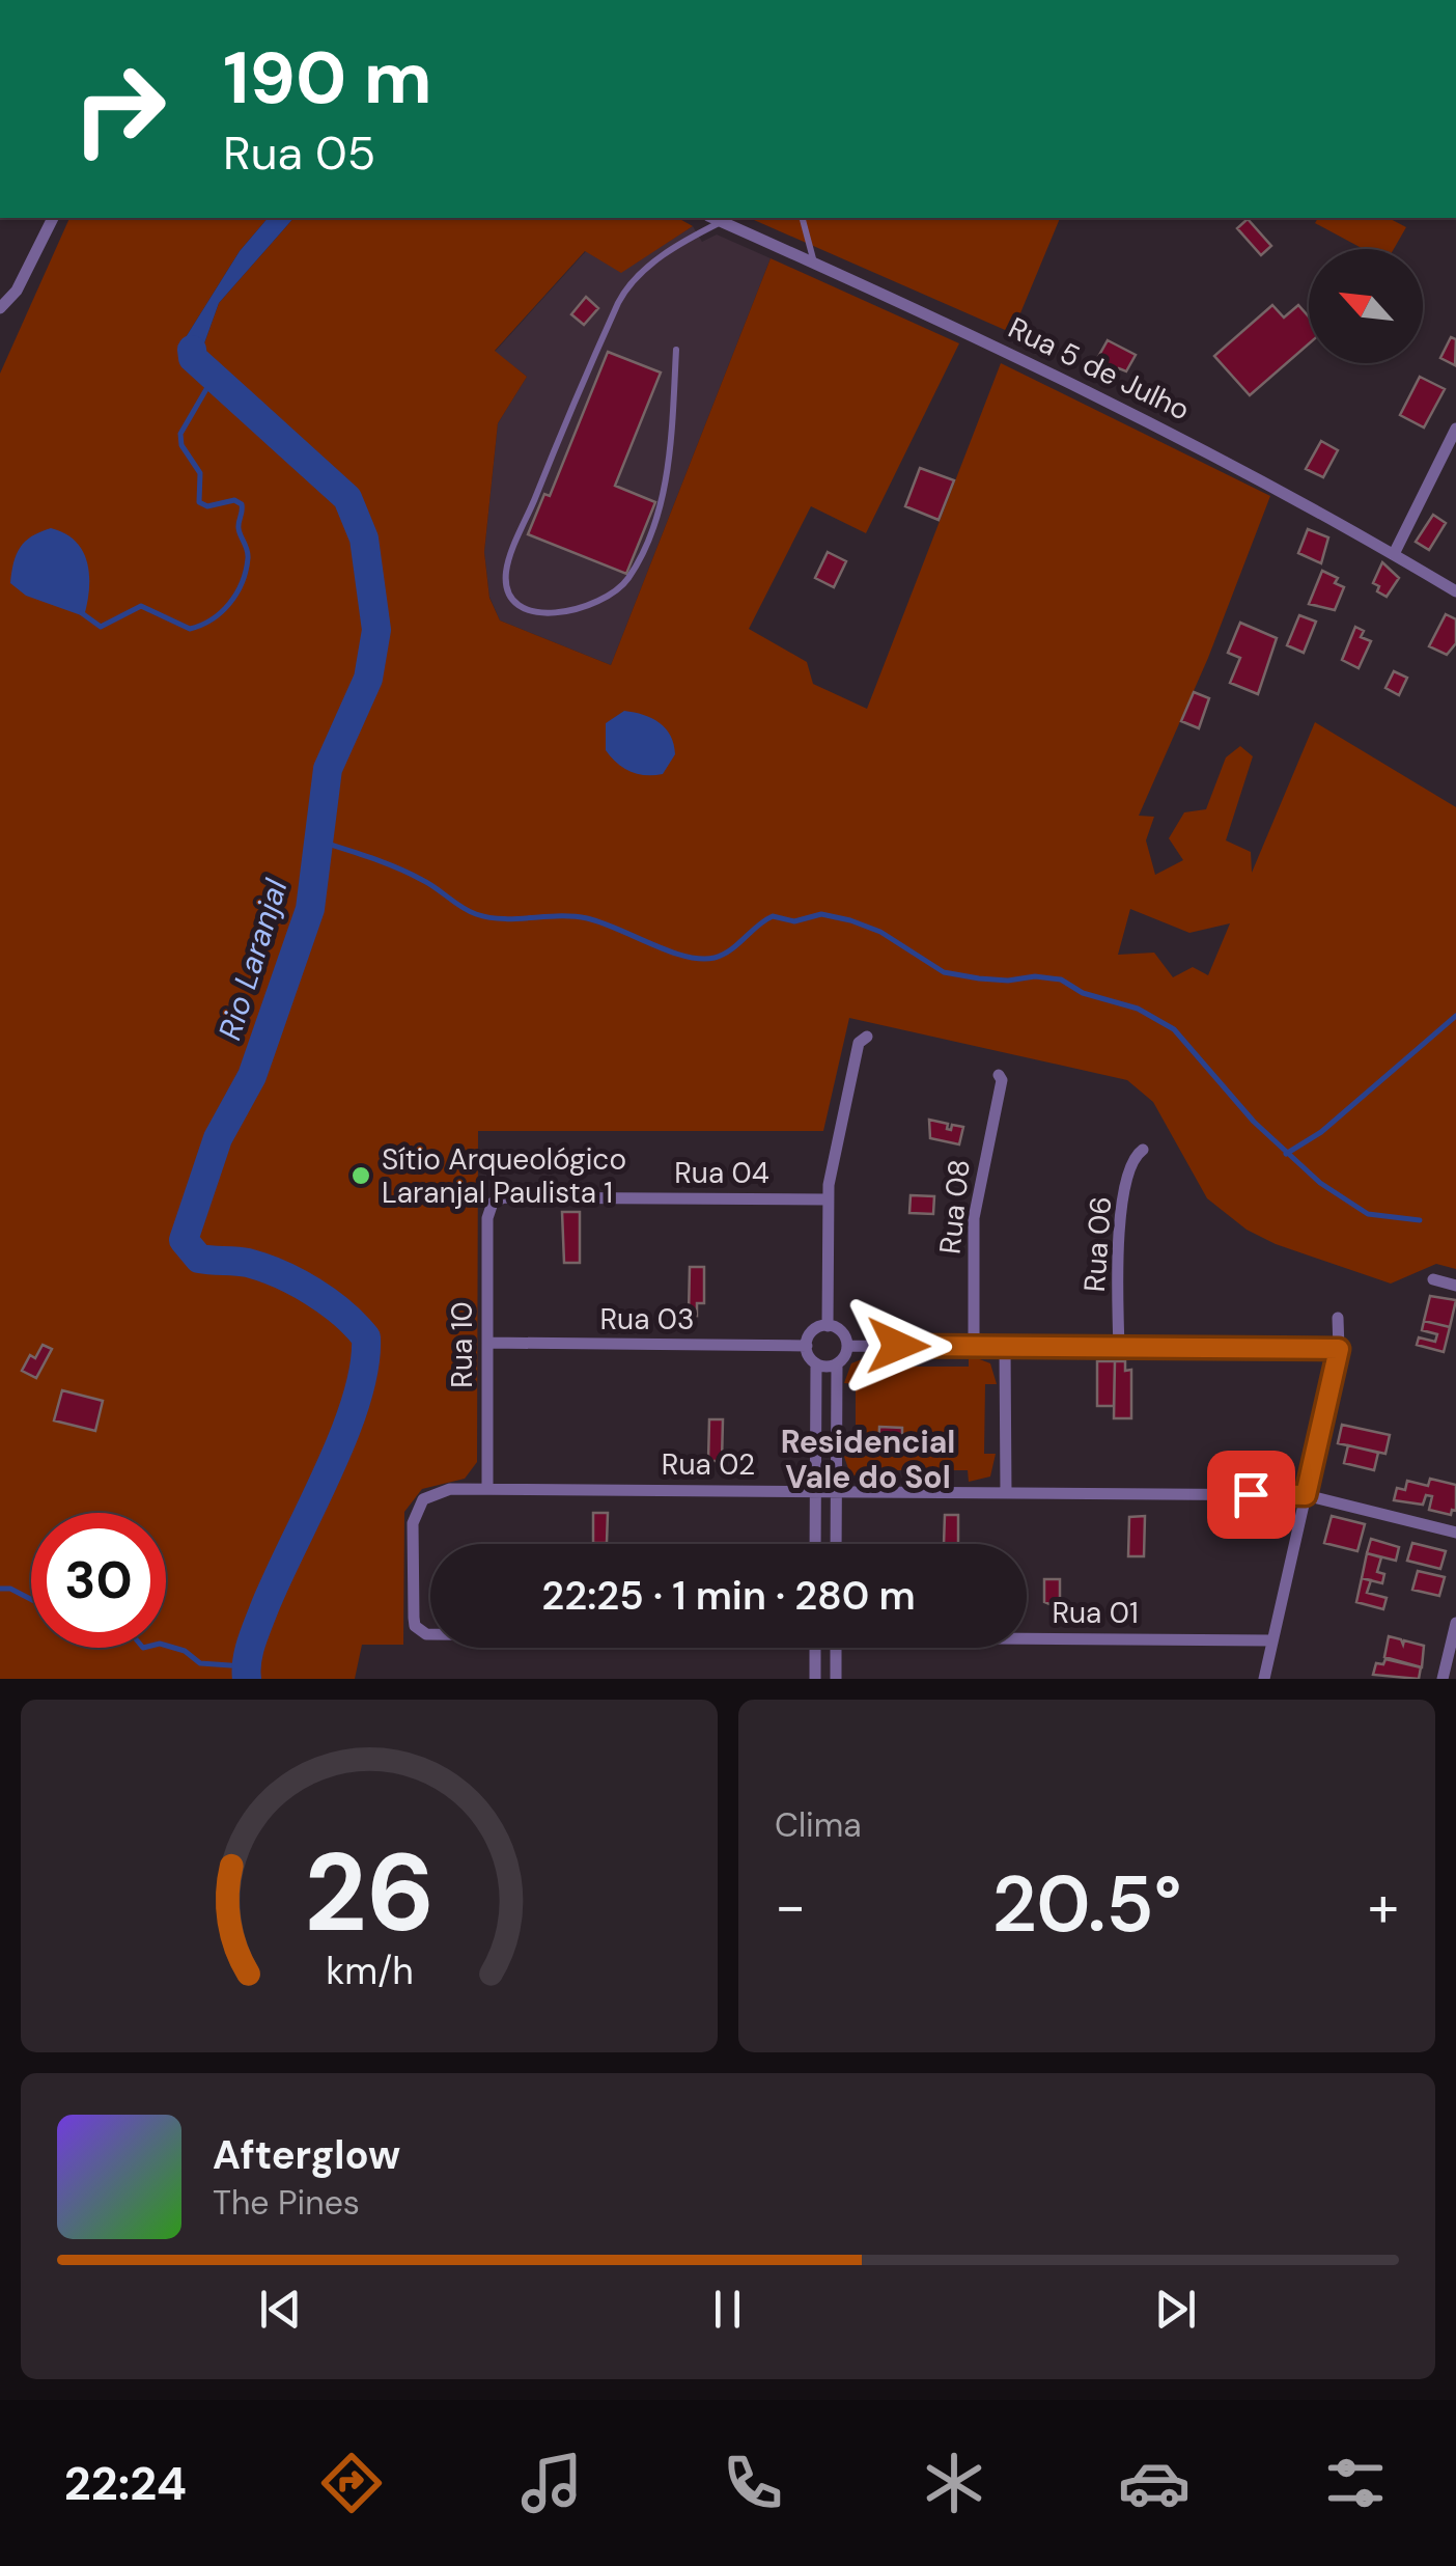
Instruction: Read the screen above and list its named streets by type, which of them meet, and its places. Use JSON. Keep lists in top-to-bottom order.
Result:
{
  "streets": {
    "street": [
      "Rua 5 de Julho",
      "Rua 04",
      "Rua 08",
      "Rua 06",
      "Rua 03",
      "Rua 10",
      "Rua 02",
      "Rua 01"
    ]
  },
  "crossings": [
    ["Rua 04", "Rua 10"],
    ["Rua 03", "Rua 10"],
    ["Rua 10", "Rua 02"],
    ["Rua 02", "Rua 01"]
  ],
  "districts": ["Residencial Vale do Sol"],
  "water": ["Rio Laranjal"],
  "places": ["Sítio Arqueológico Laranjal Paulista 1"],
  "north": "top left",
  "page": {
    "turn": ["190 m", "Rua 05"],
    "limit": "30",
    "trip": "22:25 · 1 min · 280 m",
    "tile": "Clima",
    "heat": ["−", "20.5°", "+"],
    "song": ["Afterglow", "The Pines"],
    "tabs": "22:24",
    "gauge": ["26", "km/h"]
  }
}
